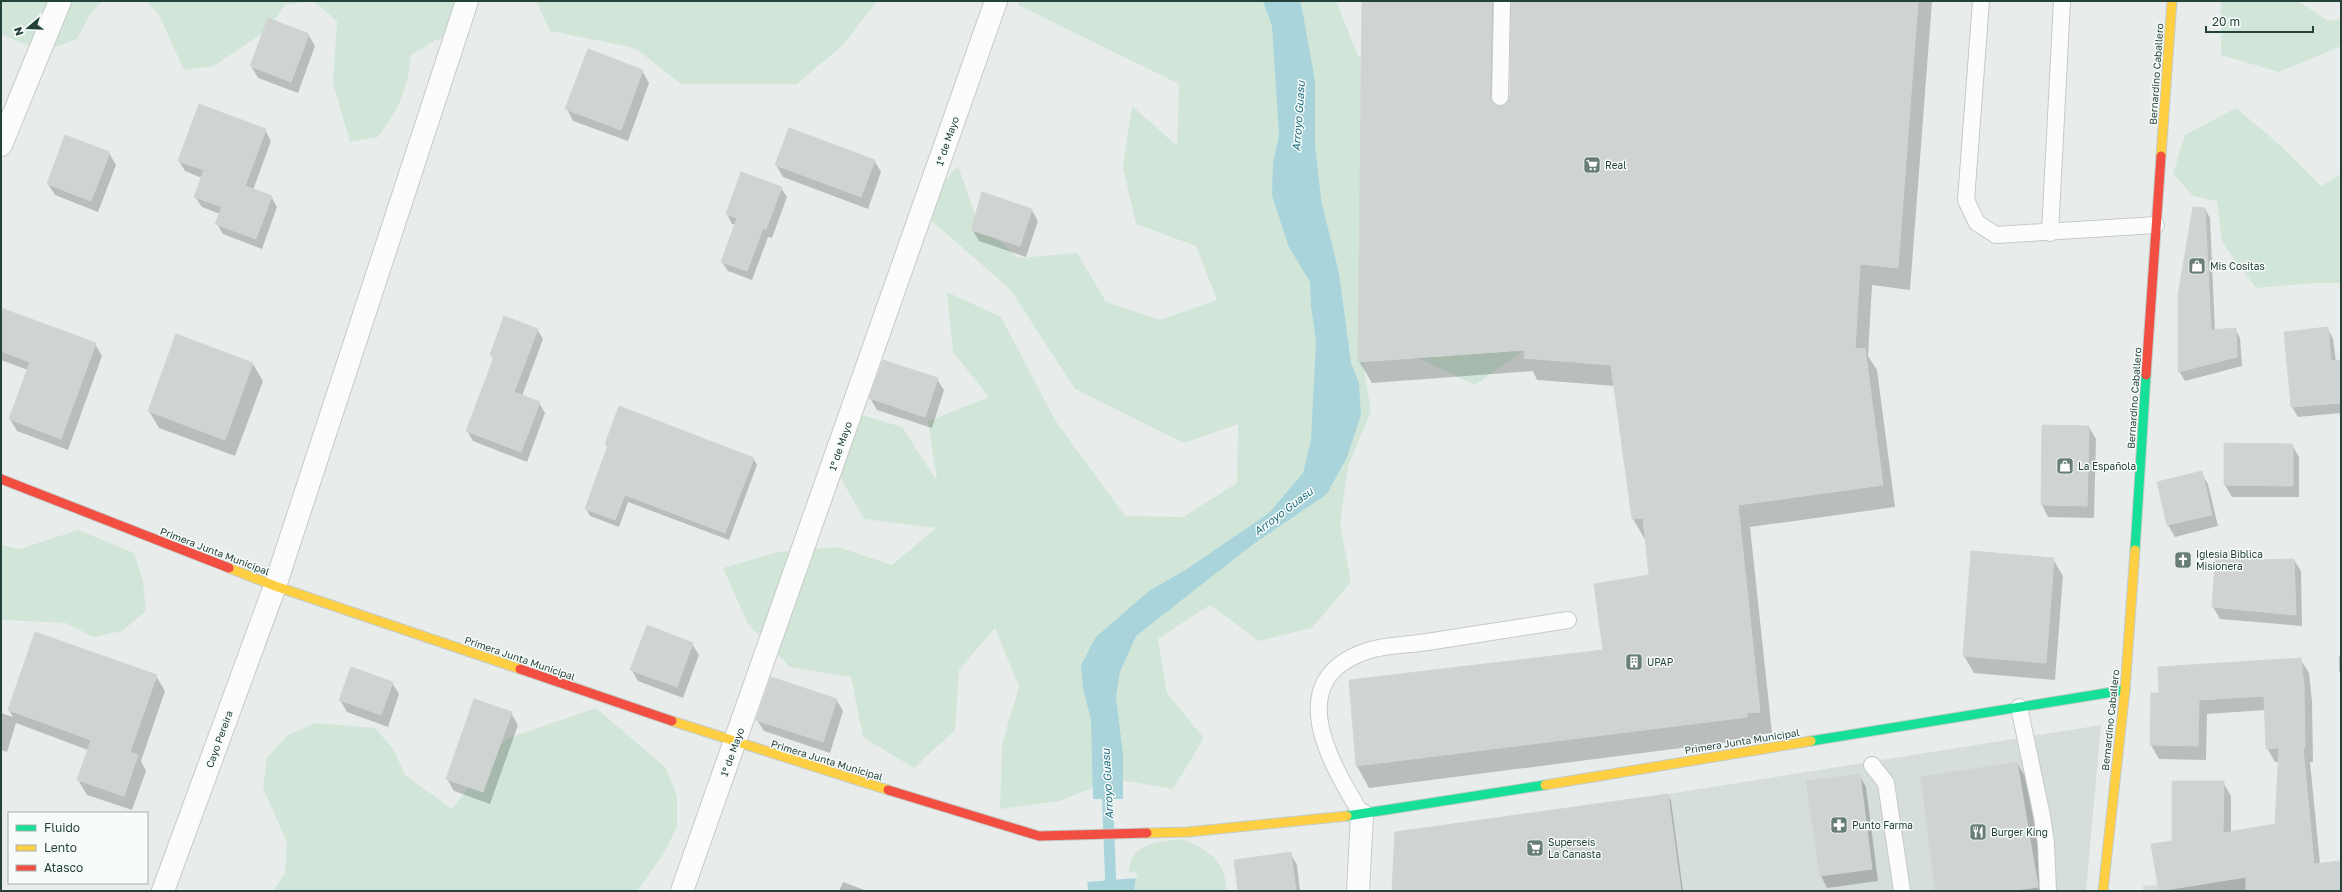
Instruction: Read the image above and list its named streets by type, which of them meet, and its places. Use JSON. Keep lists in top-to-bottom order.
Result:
{
  "streets": {
    "street": [
      "Bernardino Caballero",
      "1º de Mayo",
      "Primera Junta Municipal",
      "Cayo Pereira"
    ]
  },
  "crossings": [
    ["Bernardino Caballero", "Primera Junta Municipal"],
    ["1º de Mayo", "Primera Junta Municipal"],
    ["Primera Junta Municipal", "Cayo Pereira"]
  ],
  "water": ["Arroyo Guasu"],
  "places": {
    "supermarket": ["Real", "Superseis La Canasta"],
    "shop": ["Mis Cositas", "La Española"],
    "church": ["Iglesia Biblica Misionera"],
    "building": ["UPAP"],
    "pharmacy": ["Punto Farma"],
    "restaurant": ["Burger King"]
  },
  "legend": ["Fluido", "Lento", "Atasco"],
  "scale_bar": "20 m",
  "north": "left"
}
